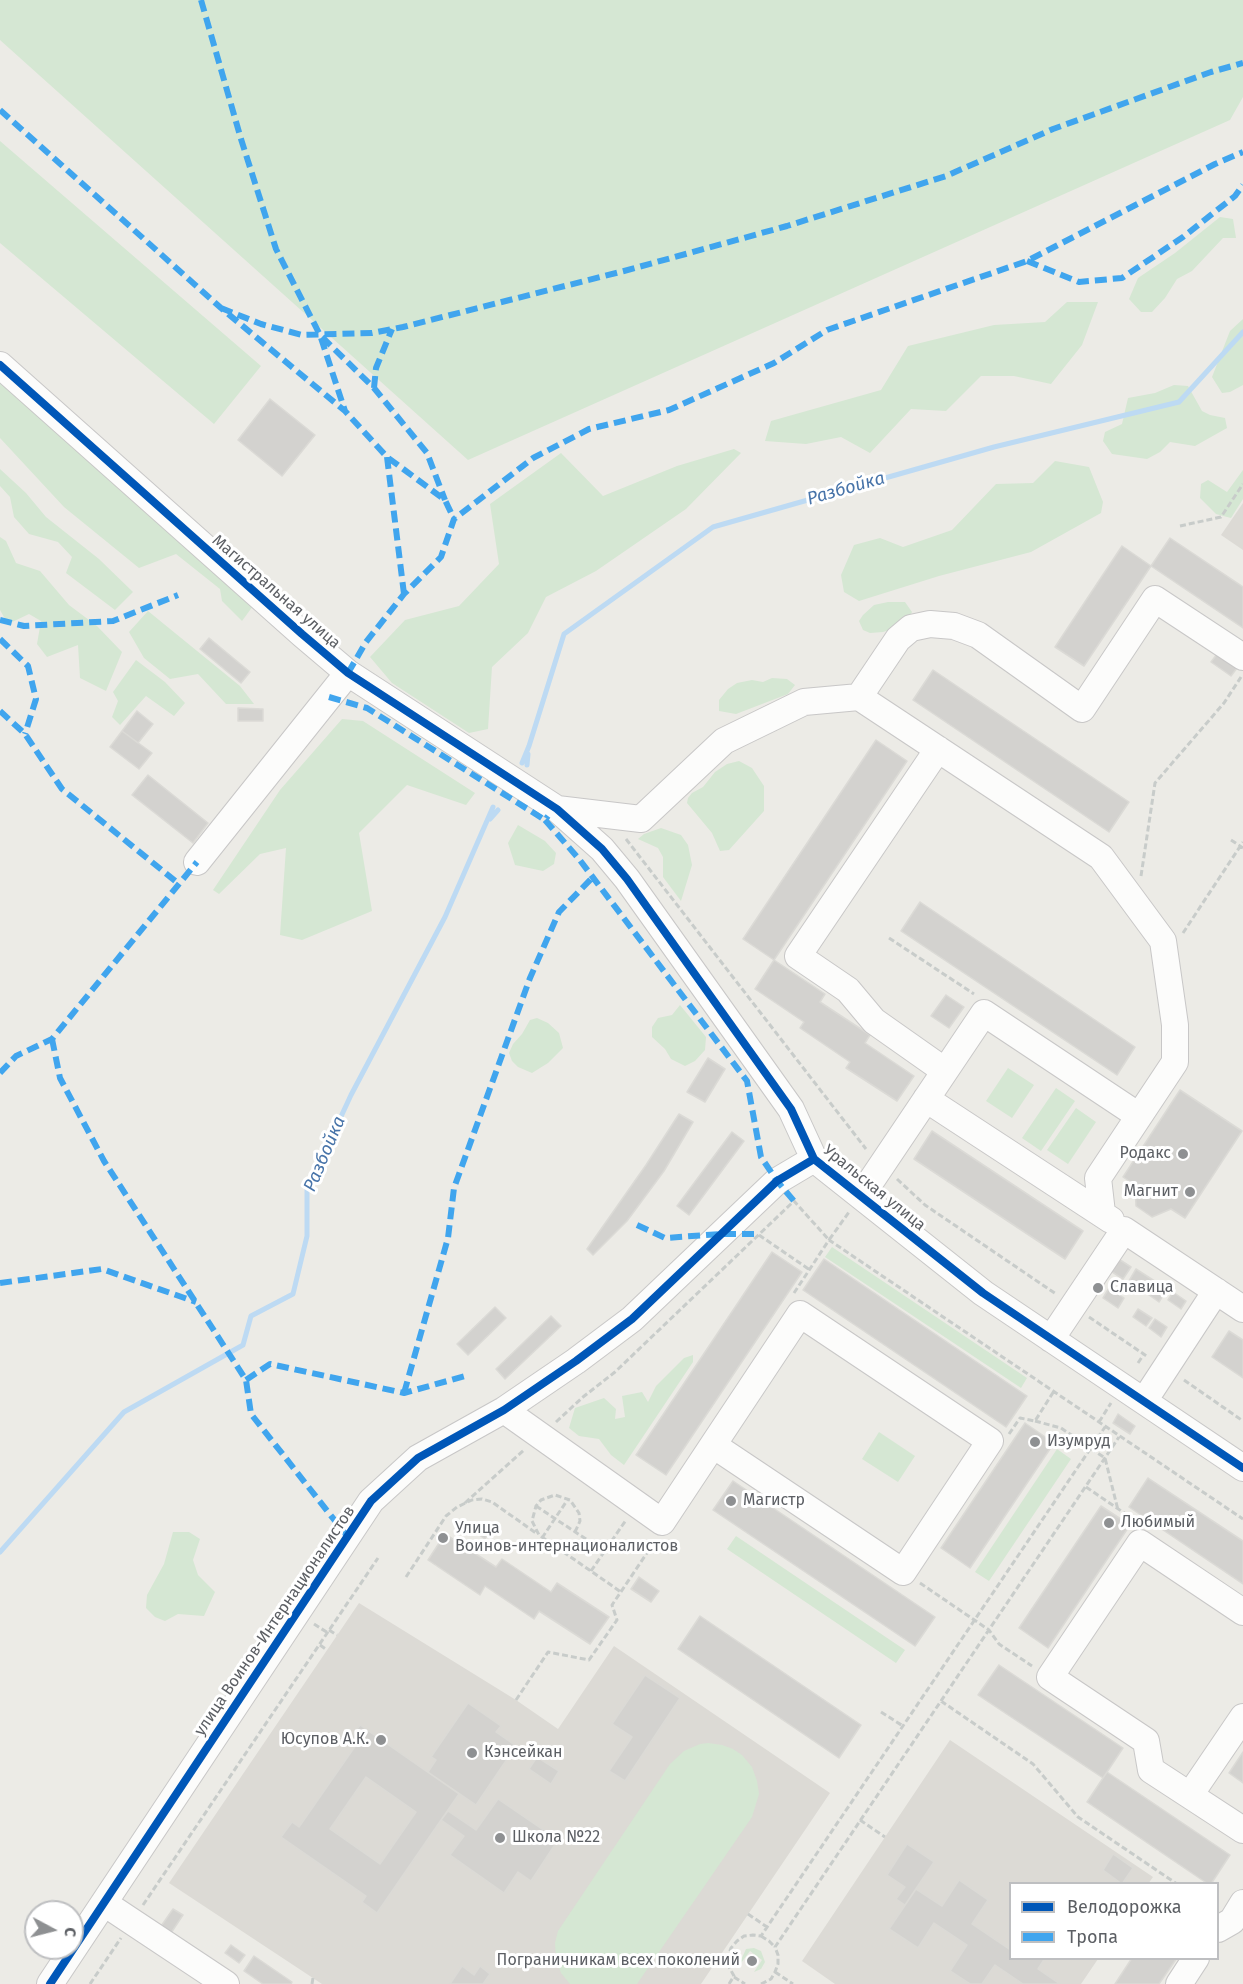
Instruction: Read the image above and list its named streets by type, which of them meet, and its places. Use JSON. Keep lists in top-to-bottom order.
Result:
{
  "streets": {
    "street": ["Магистральная улица", "Уральская улица", "улица Воинов-Интернационалистов"]
  },
  "crossings": [
    ["Магистральная улица", "Уральская улица"],
    ["Уральская улица", "улица Воинов-Интернационалистов"]
  ],
  "water": ["Разбойка"],
  "places": [
    "Родакс",
    "Магнит",
    "Славица",
    "Изумруд",
    "Магистр",
    "Любимый",
    "Улица Воинов-интернационалистов",
    "Юсупов А.К.",
    "Кэнсейкан",
    "Школа №22",
    "Пограничникам всех поколений"
  ],
  "legend": ["Велодорожка", "Тропа"],
  "north": "right"
}
